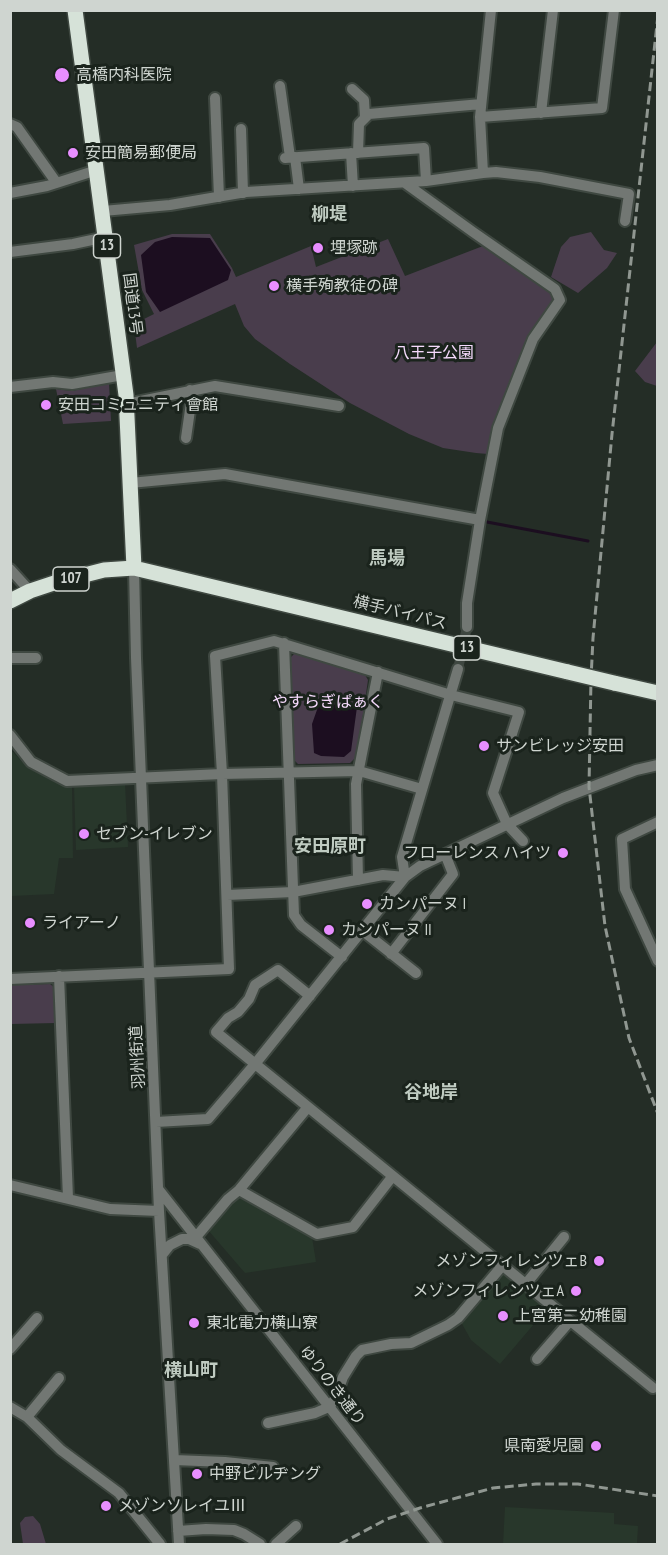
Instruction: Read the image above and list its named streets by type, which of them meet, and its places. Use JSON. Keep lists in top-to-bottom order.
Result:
{
  "streets": {
    "highway": [
      "13",
      "国道13号",
      "107",
      "横手バイパス"
    ],
    "street": ["羽州街道", "ゆりのき通り"]
  },
  "crossings": [
    ["国道13号", "107"],
    ["国道13号", "横手バイパス"],
    ["国道13号", "羽州街道"],
    ["107", "横手バイパス"],
    ["107", "羽州街道"],
    ["横手バイパス", "羽州街道"],
    ["羽州街道", "ゆりのき通り"]
  ],
  "districts": [
    "柳堤",
    "馬場",
    "安田原町",
    "谷地岸",
    "横山町"
  ],
  "parks": ["八王子公園", "やすらぎぱぁく"],
  "places": [
    "高橋内科医院",
    "安田簡易郵便局",
    "埋塚跡",
    "横手殉教徒の碑",
    "安田コミュニティ會館",
    "サンビレッジ安田",
    "セブン-イレブン",
    "フローレンス ハイツ",
    "カンパーヌ I",
    "ライアーノ",
    "カンパーヌ II",
    "メゾンフィレンツェB",
    "メゾンフィレンツェA",
    "上宮第二幼稚園",
    "東北電力横山寮",
    "県南愛児園",
    "中野ビルヂング",
    "メゾンソレイユⅢ"
  ]
}
